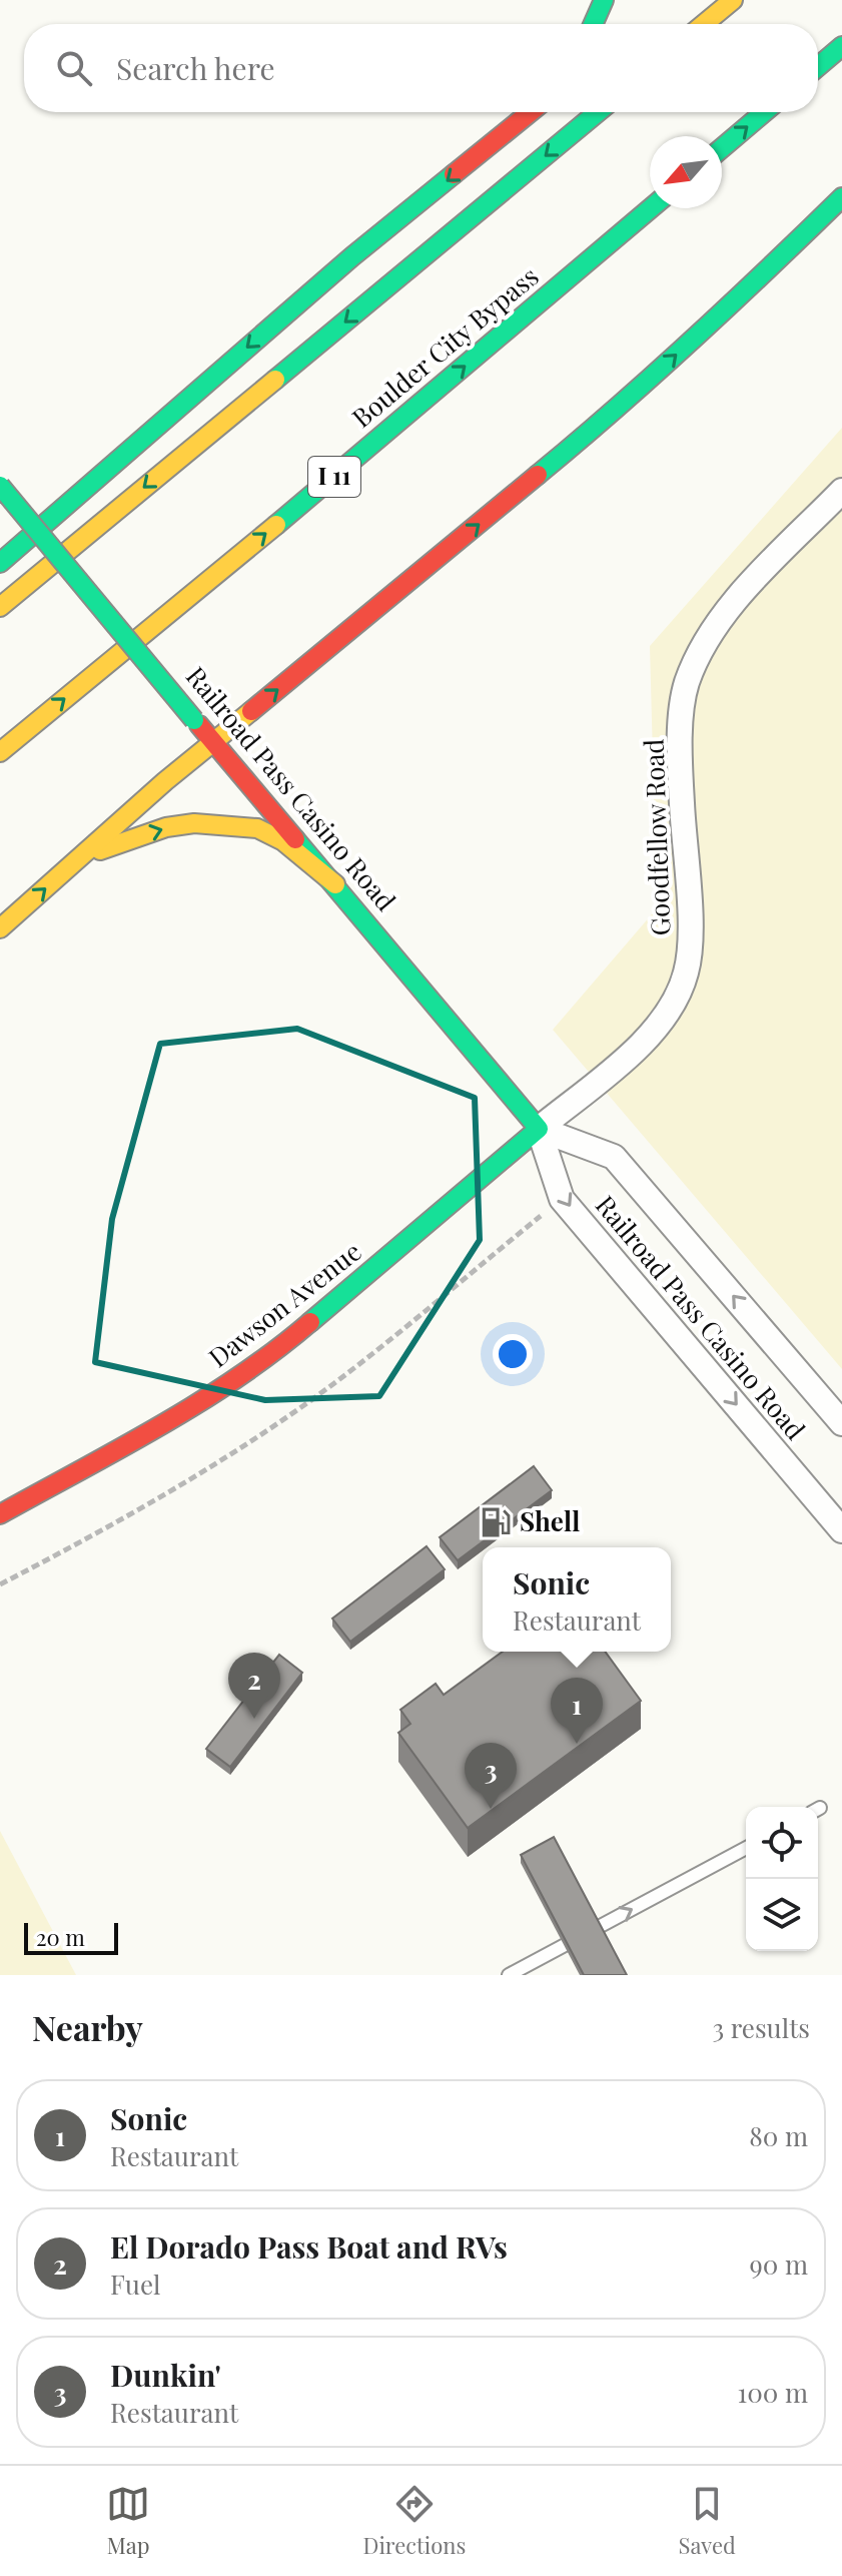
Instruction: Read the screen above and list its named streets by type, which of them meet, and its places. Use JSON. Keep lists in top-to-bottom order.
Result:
{
  "streets": {
    "main road": [
      "Boulder City Bypass",
      "I 11",
      "Railroad Pass Casino Road",
      "Dawson Avenue"
    ],
    "street": ["Goodfellow Road"]
  },
  "crossings": [
    ["Railroad Pass Casino Road", "Goodfellow Road"],
    ["Railroad Pass Casino Road", "Dawson Avenue"],
    ["Goodfellow Road", "Dawson Avenue"]
  ],
  "places": {
    "fuel station": ["Shell"]
  },
  "scale_bar": "20 m",
  "north": "bottom left",
  "page": {
    "search": "Search here",
    "popup": ["Sonic", "Restaurant"],
    "pins": ["2", "1", "3"],
    "scale": "20 m",
    "heading": ["Nearby", "3 results"],
    "list": [
      {
        "mark": "1",
        "name": "Sonic",
        "note": "Restaurant",
        "value": "80 m"
      },
      {
        "mark": "2",
        "name": "El Dorado Pass Boat and RVs",
        "note": "Fuel",
        "value": "90 m"
      },
      {
        "mark": "3",
        "name": "Dunkin'",
        "note": "Restaurant",
        "value": "100 m"
      }
    ],
    "nav": ["Map", "Directions", "Saved"]
  }
}
